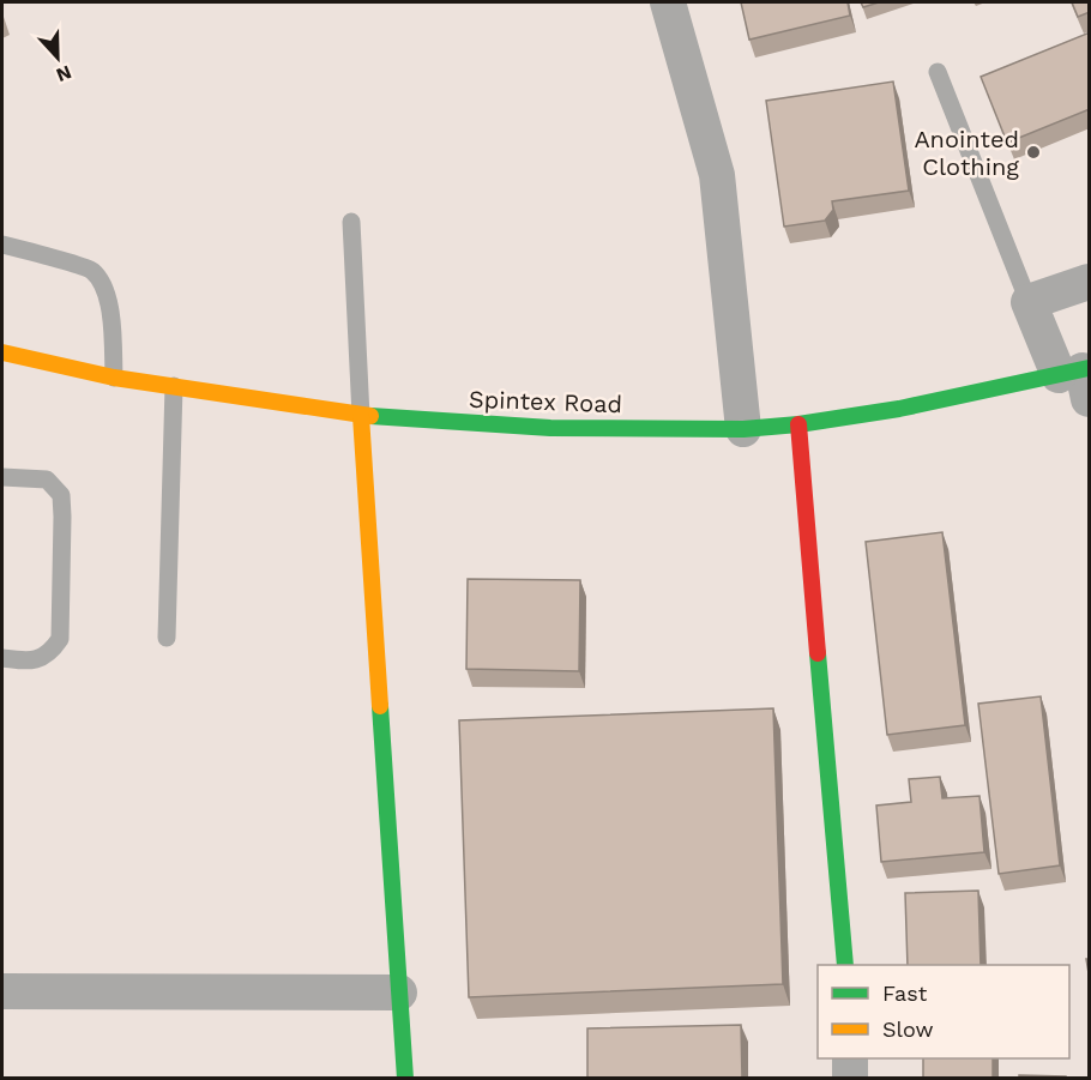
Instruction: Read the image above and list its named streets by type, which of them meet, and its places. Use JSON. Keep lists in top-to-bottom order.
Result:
{
  "streets": {
    "street": ["Spintex Road"]
  },
  "places": ["Anointed Clothing"],
  "legend": ["Fast", "Slow"],
  "north": "bottom"
}
